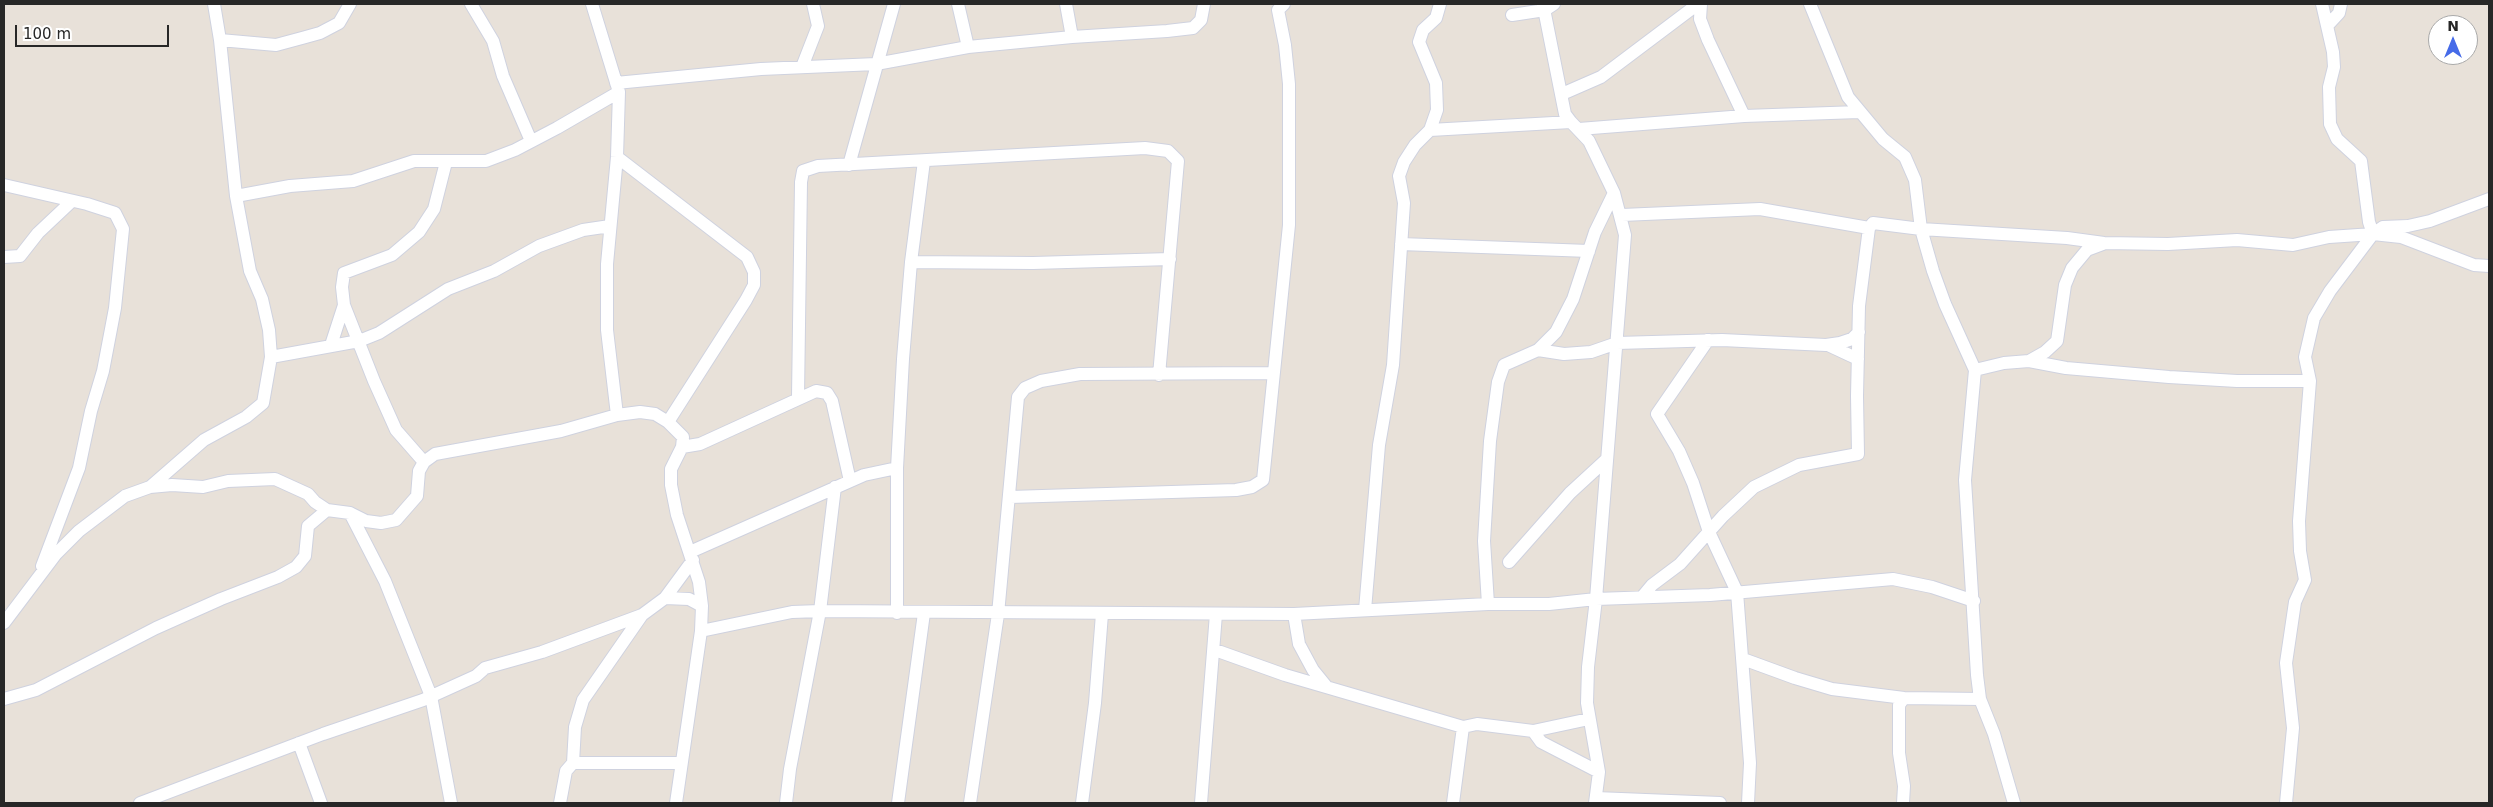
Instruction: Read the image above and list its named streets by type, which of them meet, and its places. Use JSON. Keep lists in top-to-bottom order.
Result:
{
  "scale_bar": "100 m",
  "north": "top"
}
